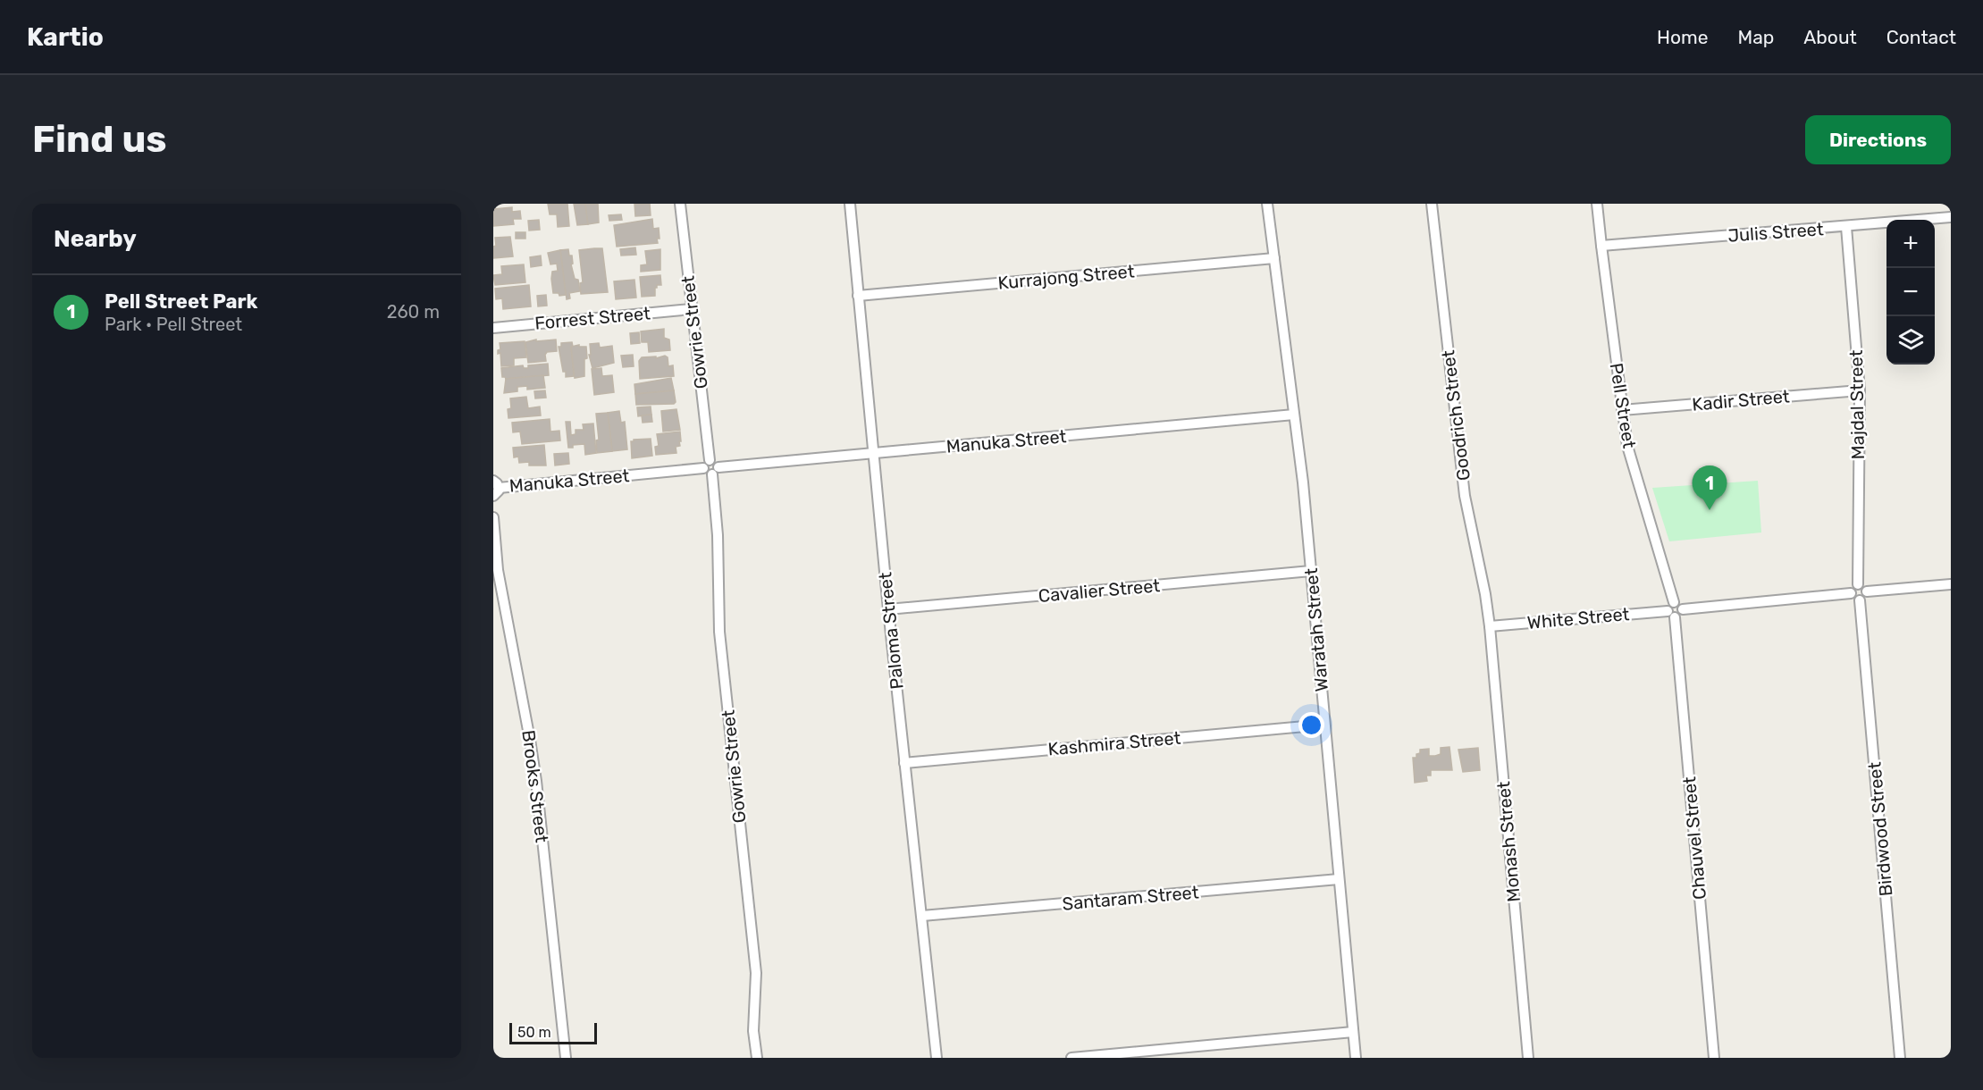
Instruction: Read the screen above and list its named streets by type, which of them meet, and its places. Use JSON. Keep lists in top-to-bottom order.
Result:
{
  "streets": {
    "street": [
      "Julis Street",
      "Kurrajong Street",
      "Forrest Street",
      "Gowrie Street",
      "Kadir Street",
      "Majdal Street",
      "Pell Street",
      "Goodrich Street",
      "Manuka Street",
      "Cavalier Street",
      "White Street",
      "Waratah Street",
      "Paloma Street",
      "Kashmira Street",
      "Brooks Street",
      "Birdwood Street",
      "Chauvel Street",
      "Monash Street",
      "Santaram Street"
    ]
  },
  "crossings": [
    ["Julis Street", "Majdal Street"],
    ["Julis Street", "Pell Street"],
    ["Kurrajong Street", "Waratah Street"],
    ["Kurrajong Street", "Paloma Street"],
    ["Forrest Street", "Gowrie Street"],
    ["Gowrie Street", "Manuka Street"],
    ["Kadir Street", "Majdal Street"],
    ["Kadir Street", "Pell Street"],
    ["Majdal Street", "Birdwood Street"],
    ["Goodrich Street", "White Street"],
    ["Goodrich Street", "Monash Street"],
    ["Manuka Street", "Waratah Street"],
    ["Manuka Street", "Paloma Street"],
    ["Cavalier Street", "Waratah Street"],
    ["Cavalier Street", "Paloma Street"],
    ["White Street", "Chauvel Street"],
    ["White Street", "Monash Street"],
    ["Waratah Street", "Kashmira Street"],
    ["Waratah Street", "Santaram Street"],
    ["Paloma Street", "Kashmira Street"],
    ["Paloma Street", "Santaram Street"]
  ],
  "scale_bar": "50 m",
  "page": {
    "header": "Kartio",
    "nav": [
      "Home",
      "Map",
      "About",
      "Contact"
    ],
    "buttons": "Directions",
    "title": "Find us",
    "heading": "Nearby",
    "map_buttons": ["+", "−"],
    "list": [
      {
        "mark": "1",
        "name": "Pell Street Park",
        "note": "Park · Pell Street",
        "value": "260 m"
      }
    ],
    "pins": "1",
    "scale": "50 m"
  }
}
